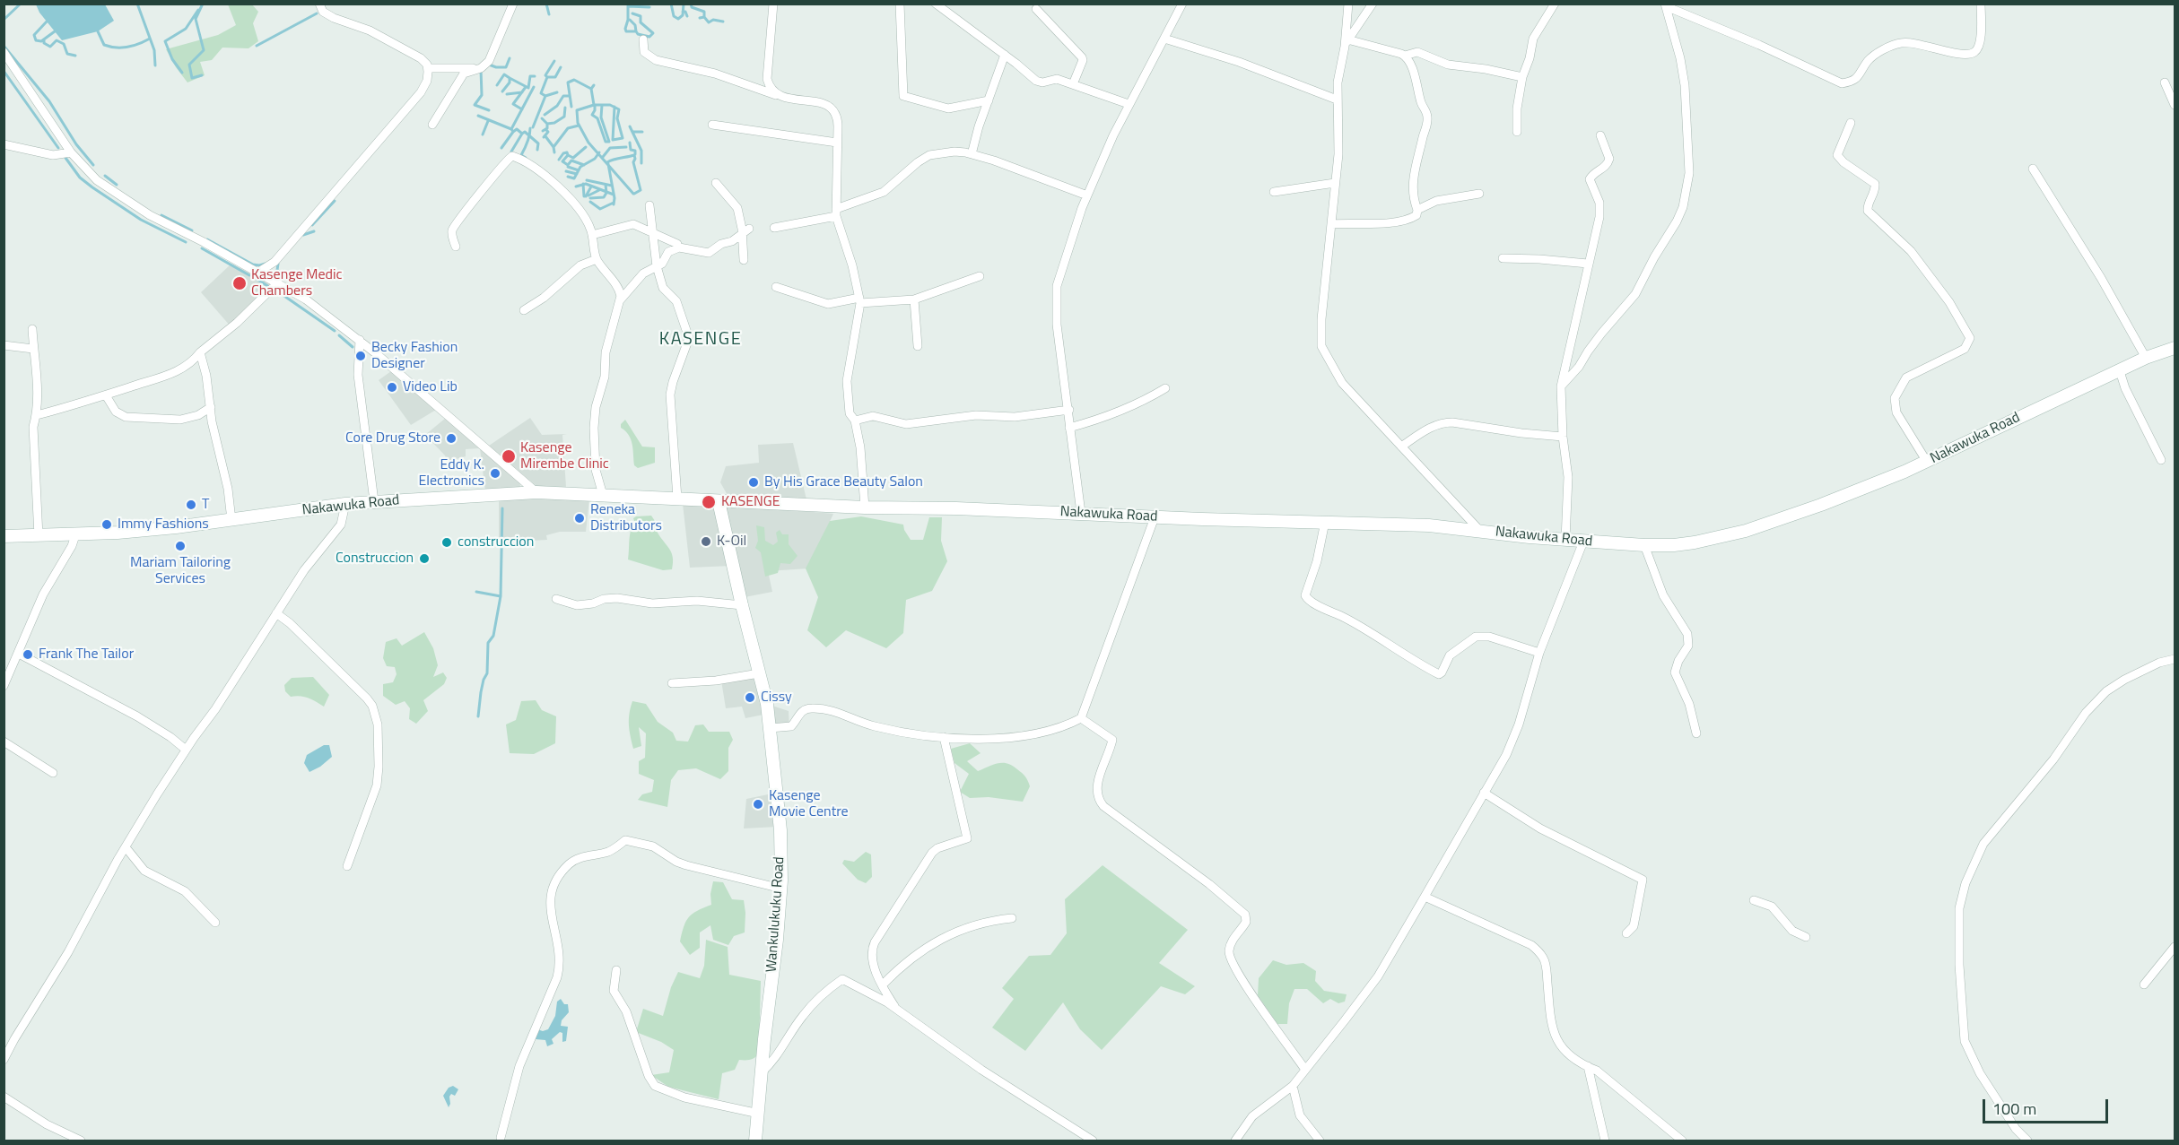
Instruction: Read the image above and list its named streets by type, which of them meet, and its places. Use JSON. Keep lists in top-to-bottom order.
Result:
{
  "streets": {
    "main road": ["Nakawuka Road", "Wankulukuku Road"]
  },
  "crossings": [
    ["Nakawuka Road", "Wankulukuku Road"]
  ],
  "districts": ["KASENGE"],
  "places": [
    "Kasenge Medic Chambers",
    "Becky Fashion Designer",
    "Video Lib",
    "Core Drug Store",
    "Kasenge Mirembe Clinic",
    "Eddy K. Electronics",
    "By His Grace Beauty Salon",
    "KASENGE",
    "T",
    "Reneka Distributors",
    "Immy Fashions",
    "K-Oil",
    "construccion",
    "Mariam Tailoring Services",
    "Construccion",
    "Frank The Tailor",
    "Cissy",
    "Kasenge Movie Centre"
  ],
  "scale_bar": "100 m"
}
